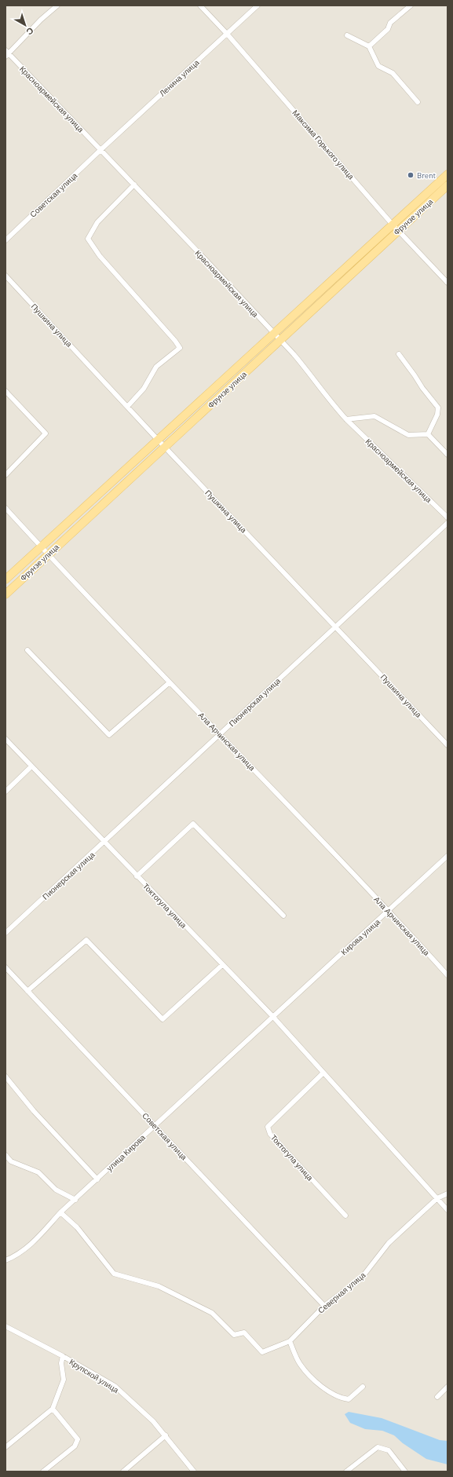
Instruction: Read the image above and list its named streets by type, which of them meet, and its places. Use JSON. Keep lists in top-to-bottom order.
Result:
{
  "streets": {
    "main road": ["Фрунзе улица"],
    "street": [
      "Ленина улица",
      "Красноармейская улица",
      "Максима Горького улица",
      "Советская улица",
      "Пушкина улица",
      "Пионерская улица",
      "Ала Арчинская улица",
      "Токтогула улица",
      "Кирова улица",
      "улица Кирова",
      "Северная улица",
      "Крупской улица"
    ]
  },
  "crossings": [
    ["Ленина улица", "Красноармейская улица"],
    ["Ленина улица", "Максима Горького улица"],
    ["Ленина улица", "Советская улица"],
    ["Красноармейская улица", "Советская улица"],
    ["Красноармейская улица", "Фрунзе улица"],
    ["Максима Горького улица", "Фрунзе улица"],
    ["Советская улица", "улица Кирова"],
    ["Советская улица", "Северная улица"],
    ["Фрунзе улица", "Пушкина улица"],
    ["Фрунзе улица", "Ала Арчинская улица"],
    ["Пушкина улица", "Пионерская улица"],
    ["Пионерская улица", "Ала Арчинская улица"],
    ["Пионерская улица", "Токтогула улица"],
    ["Ала Арчинская улица", "Кирова улица"],
    ["Токтогула улица", "Кирова улица"],
    ["Токтогула улица", "улица Кирова"],
    ["Токтогула улица", "Северная улица"],
    ["Кирова улица", "улица Кирова"]
  ],
  "places": ["Brent"],
  "north": "bottom right"
}
